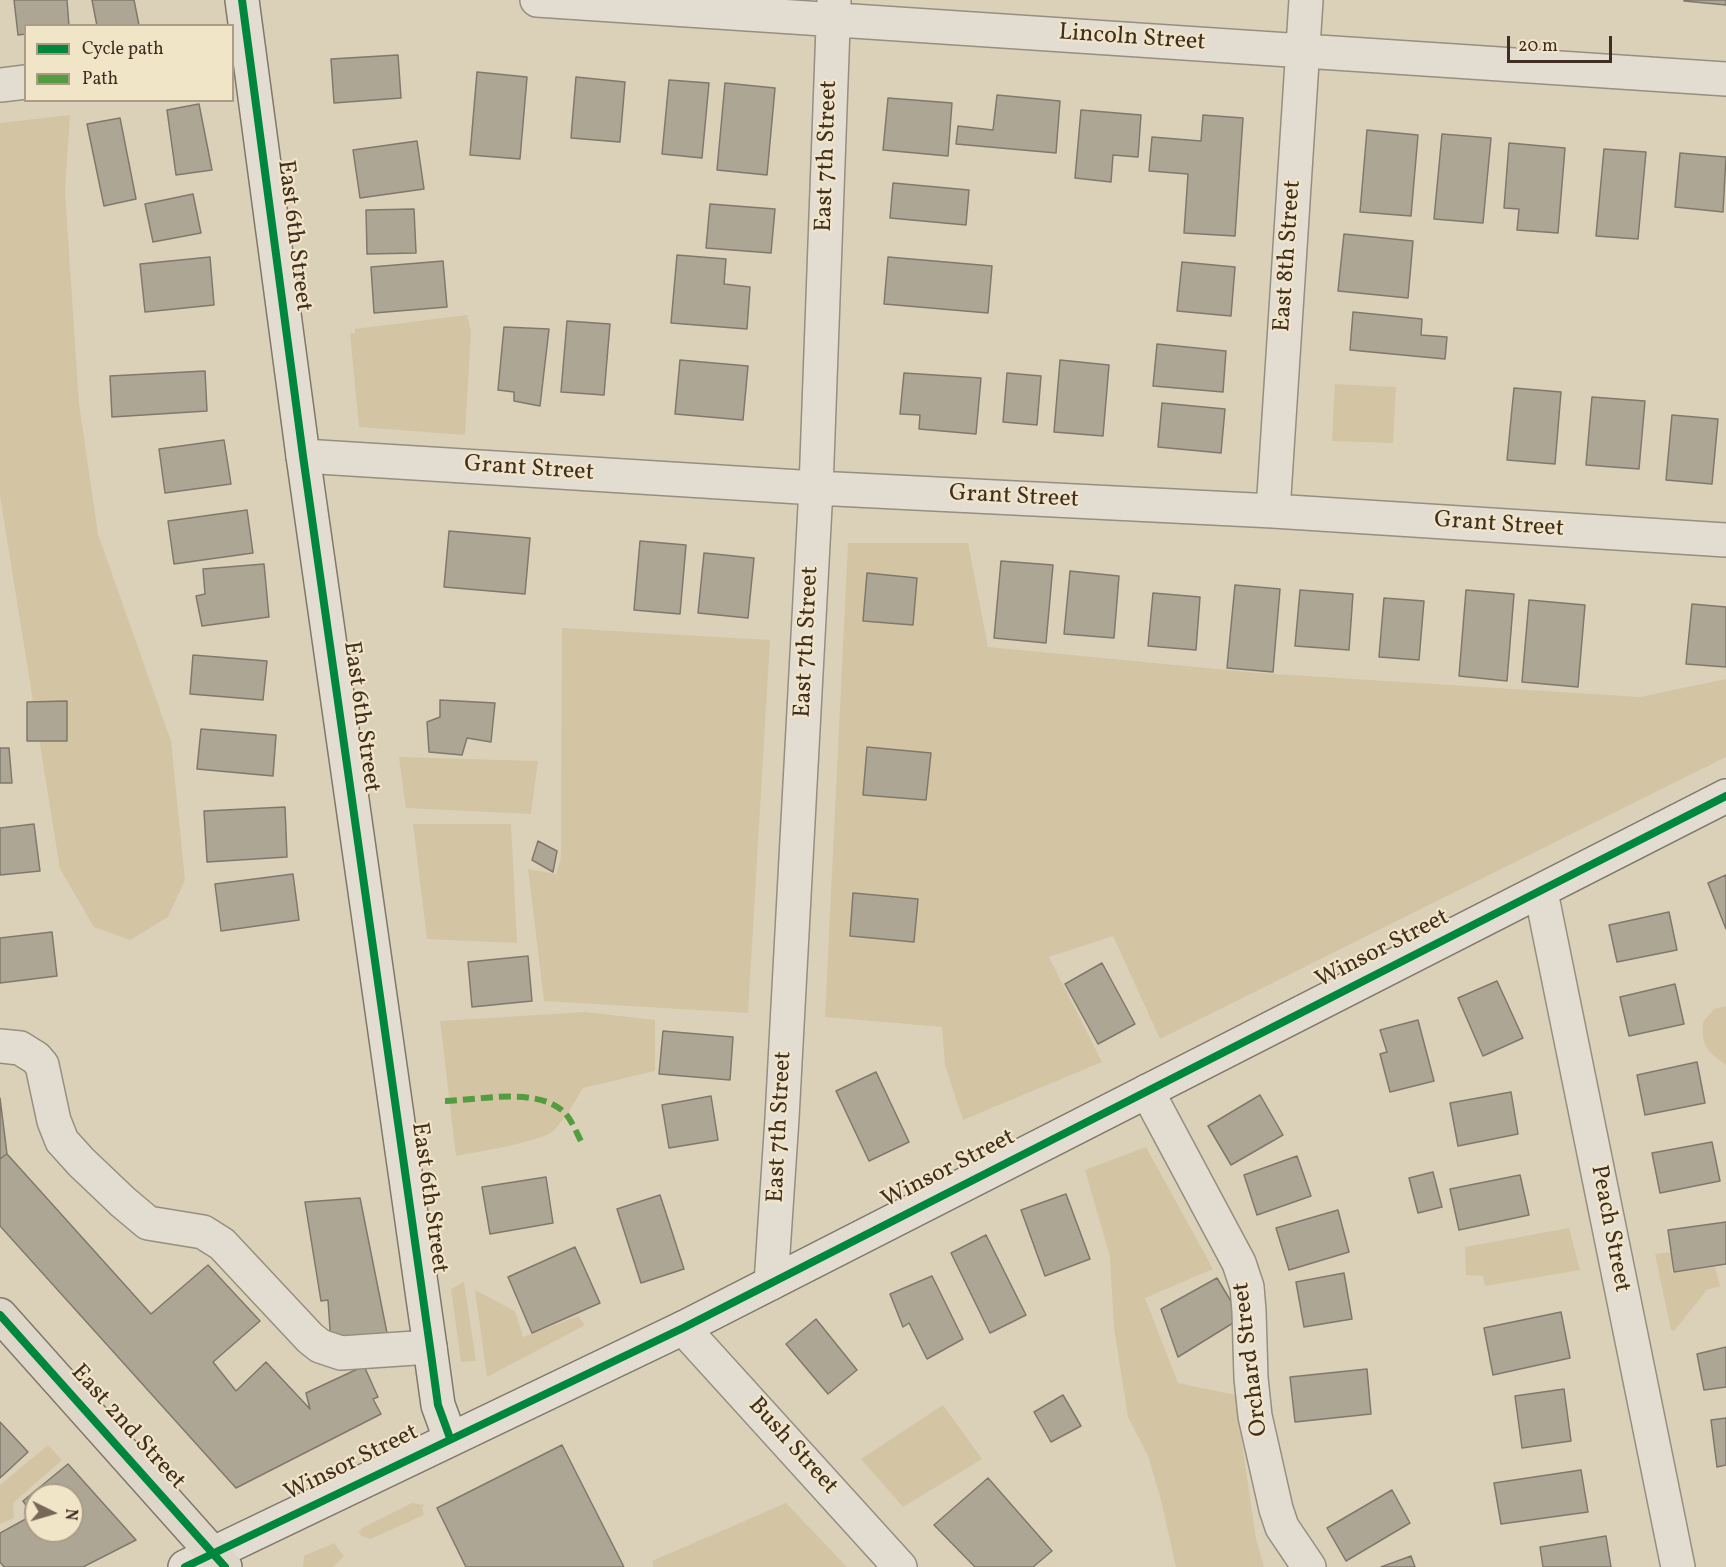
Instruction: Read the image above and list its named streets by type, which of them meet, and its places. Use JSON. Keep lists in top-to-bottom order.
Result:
{
  "streets": {
    "main road": ["East 2nd Street"],
    "street": [
      "Lincoln Street",
      "East 7th Street",
      "East 6th Street",
      "East 8th Street",
      "Grant Street",
      "Winsor Street",
      "Peach Street",
      "Orchard Street",
      "Bush Street"
    ]
  },
  "crossings": [
    ["Lincoln Street", "East 7th Street"],
    ["Lincoln Street", "East 8th Street"],
    ["East 7th Street", "Grant Street"],
    ["East 7th Street", "Winsor Street"],
    ["East 6th Street", "Grant Street"],
    ["East 6th Street", "Winsor Street"],
    ["East 8th Street", "Grant Street"],
    ["Winsor Street", "Peach Street"],
    ["Winsor Street", "Orchard Street"],
    ["Winsor Street", "East 2nd Street"],
    ["Winsor Street", "Bush Street"]
  ],
  "legend": ["Cycle path", "Path"],
  "scale_bar": "20 m",
  "north": "right"
}
